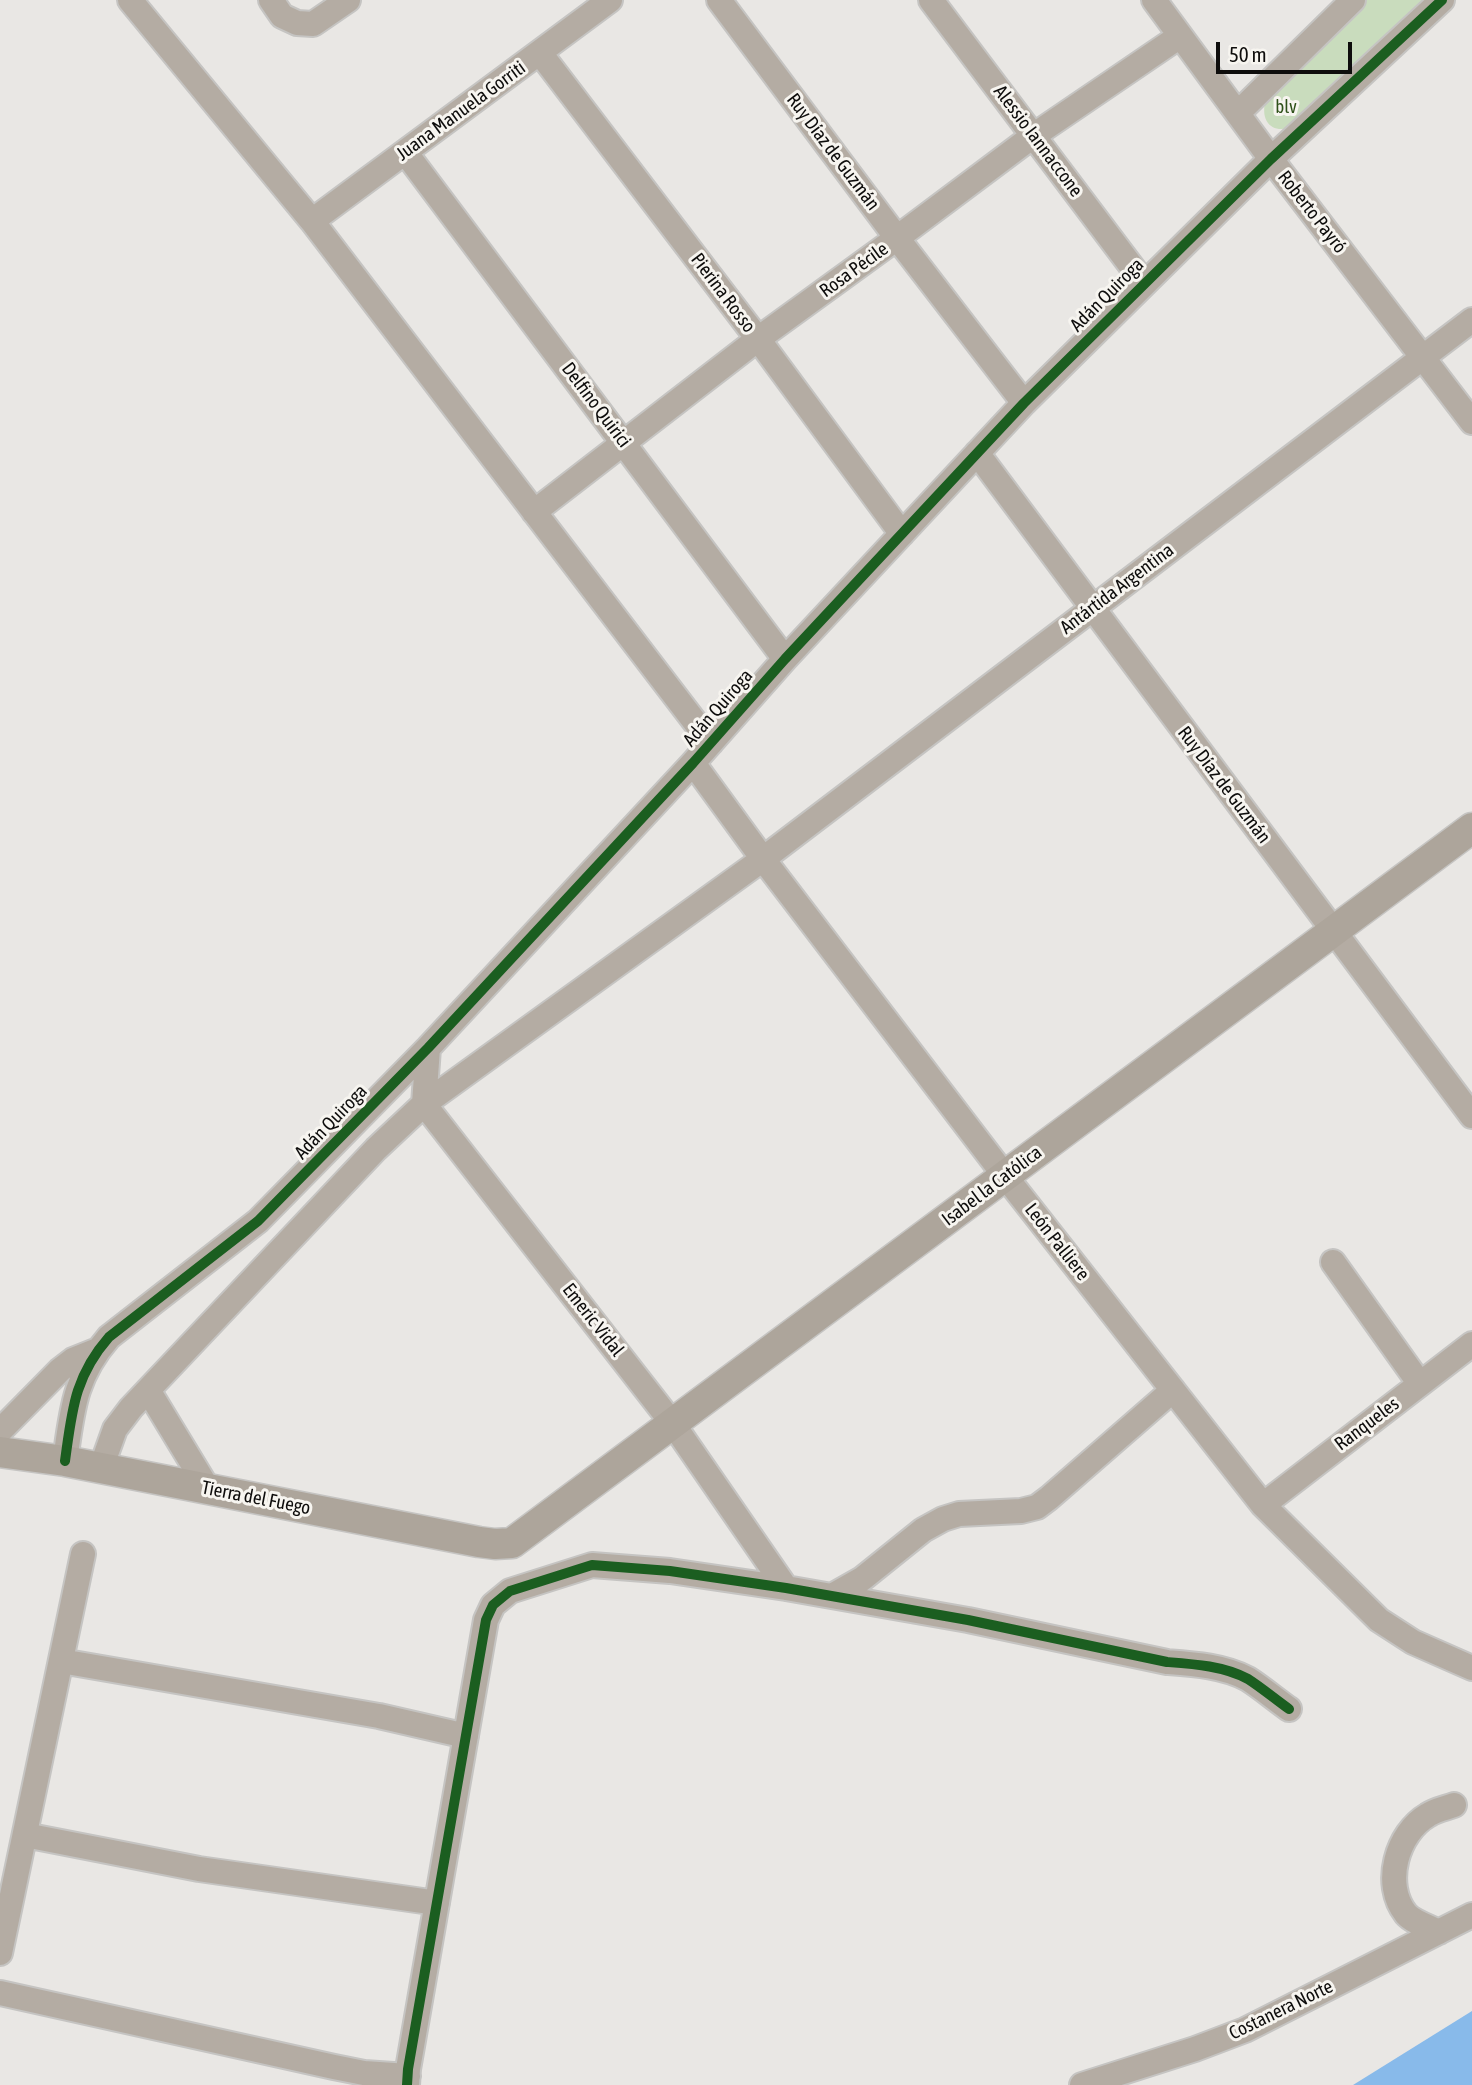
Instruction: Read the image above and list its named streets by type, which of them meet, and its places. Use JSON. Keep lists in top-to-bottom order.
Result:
{
  "streets": {
    "main road": ["Isabel la Católica", "Tierra del Fuego"],
    "street": [
      "Juana Manuela Gorriti",
      "Alessio Iannaccone",
      "Ruy Díaz de Guzmán",
      "Roberto Payró",
      "Rosa Pécile",
      "Pierina Rosso",
      "Adán Quiroga",
      "Delfino Quirici",
      "Antártida Argentina",
      "León Palliere",
      "Emeric Vidal",
      "Ranqueles",
      "Costanera Norte"
    ]
  },
  "crossings": [
    ["Juana Manuela Gorriti", "Pierina Rosso"],
    ["Juana Manuela Gorriti", "Delfino Quirici"],
    ["Alessio Iannaccone", "Rosa Pécile"],
    ["Alessio Iannaccone", "Adán Quiroga"],
    ["Ruy Díaz de Guzmán", "Rosa Pécile"],
    ["Ruy Díaz de Guzmán", "Adán Quiroga"],
    ["Ruy Díaz de Guzmán", "Antártida Argentina"],
    ["Ruy Díaz de Guzmán", "Isabel la Católica"],
    ["Roberto Payró", "Rosa Pécile"],
    ["Roberto Payró", "Adán Quiroga"],
    ["Roberto Payró", "Antártida Argentina"],
    ["Rosa Pécile", "Pierina Rosso"],
    ["Rosa Pécile", "Delfino Quirici"],
    ["Pierina Rosso", "Adán Quiroga"],
    ["Adán Quiroga", "Delfino Quirici"],
    ["Adán Quiroga", "León Palliere"],
    ["Adán Quiroga", "Tierra del Fuego"],
    ["Antártida Argentina", "León Palliere"],
    ["Isabel la Católica", "León Palliere"],
    ["Isabel la Católica", "Emeric Vidal"],
    ["Isabel la Católica", "Tierra del Fuego"],
    ["León Palliere", "Ranqueles"]
  ],
  "parks": ["blv"],
  "scale_bar": "50 m"
}
